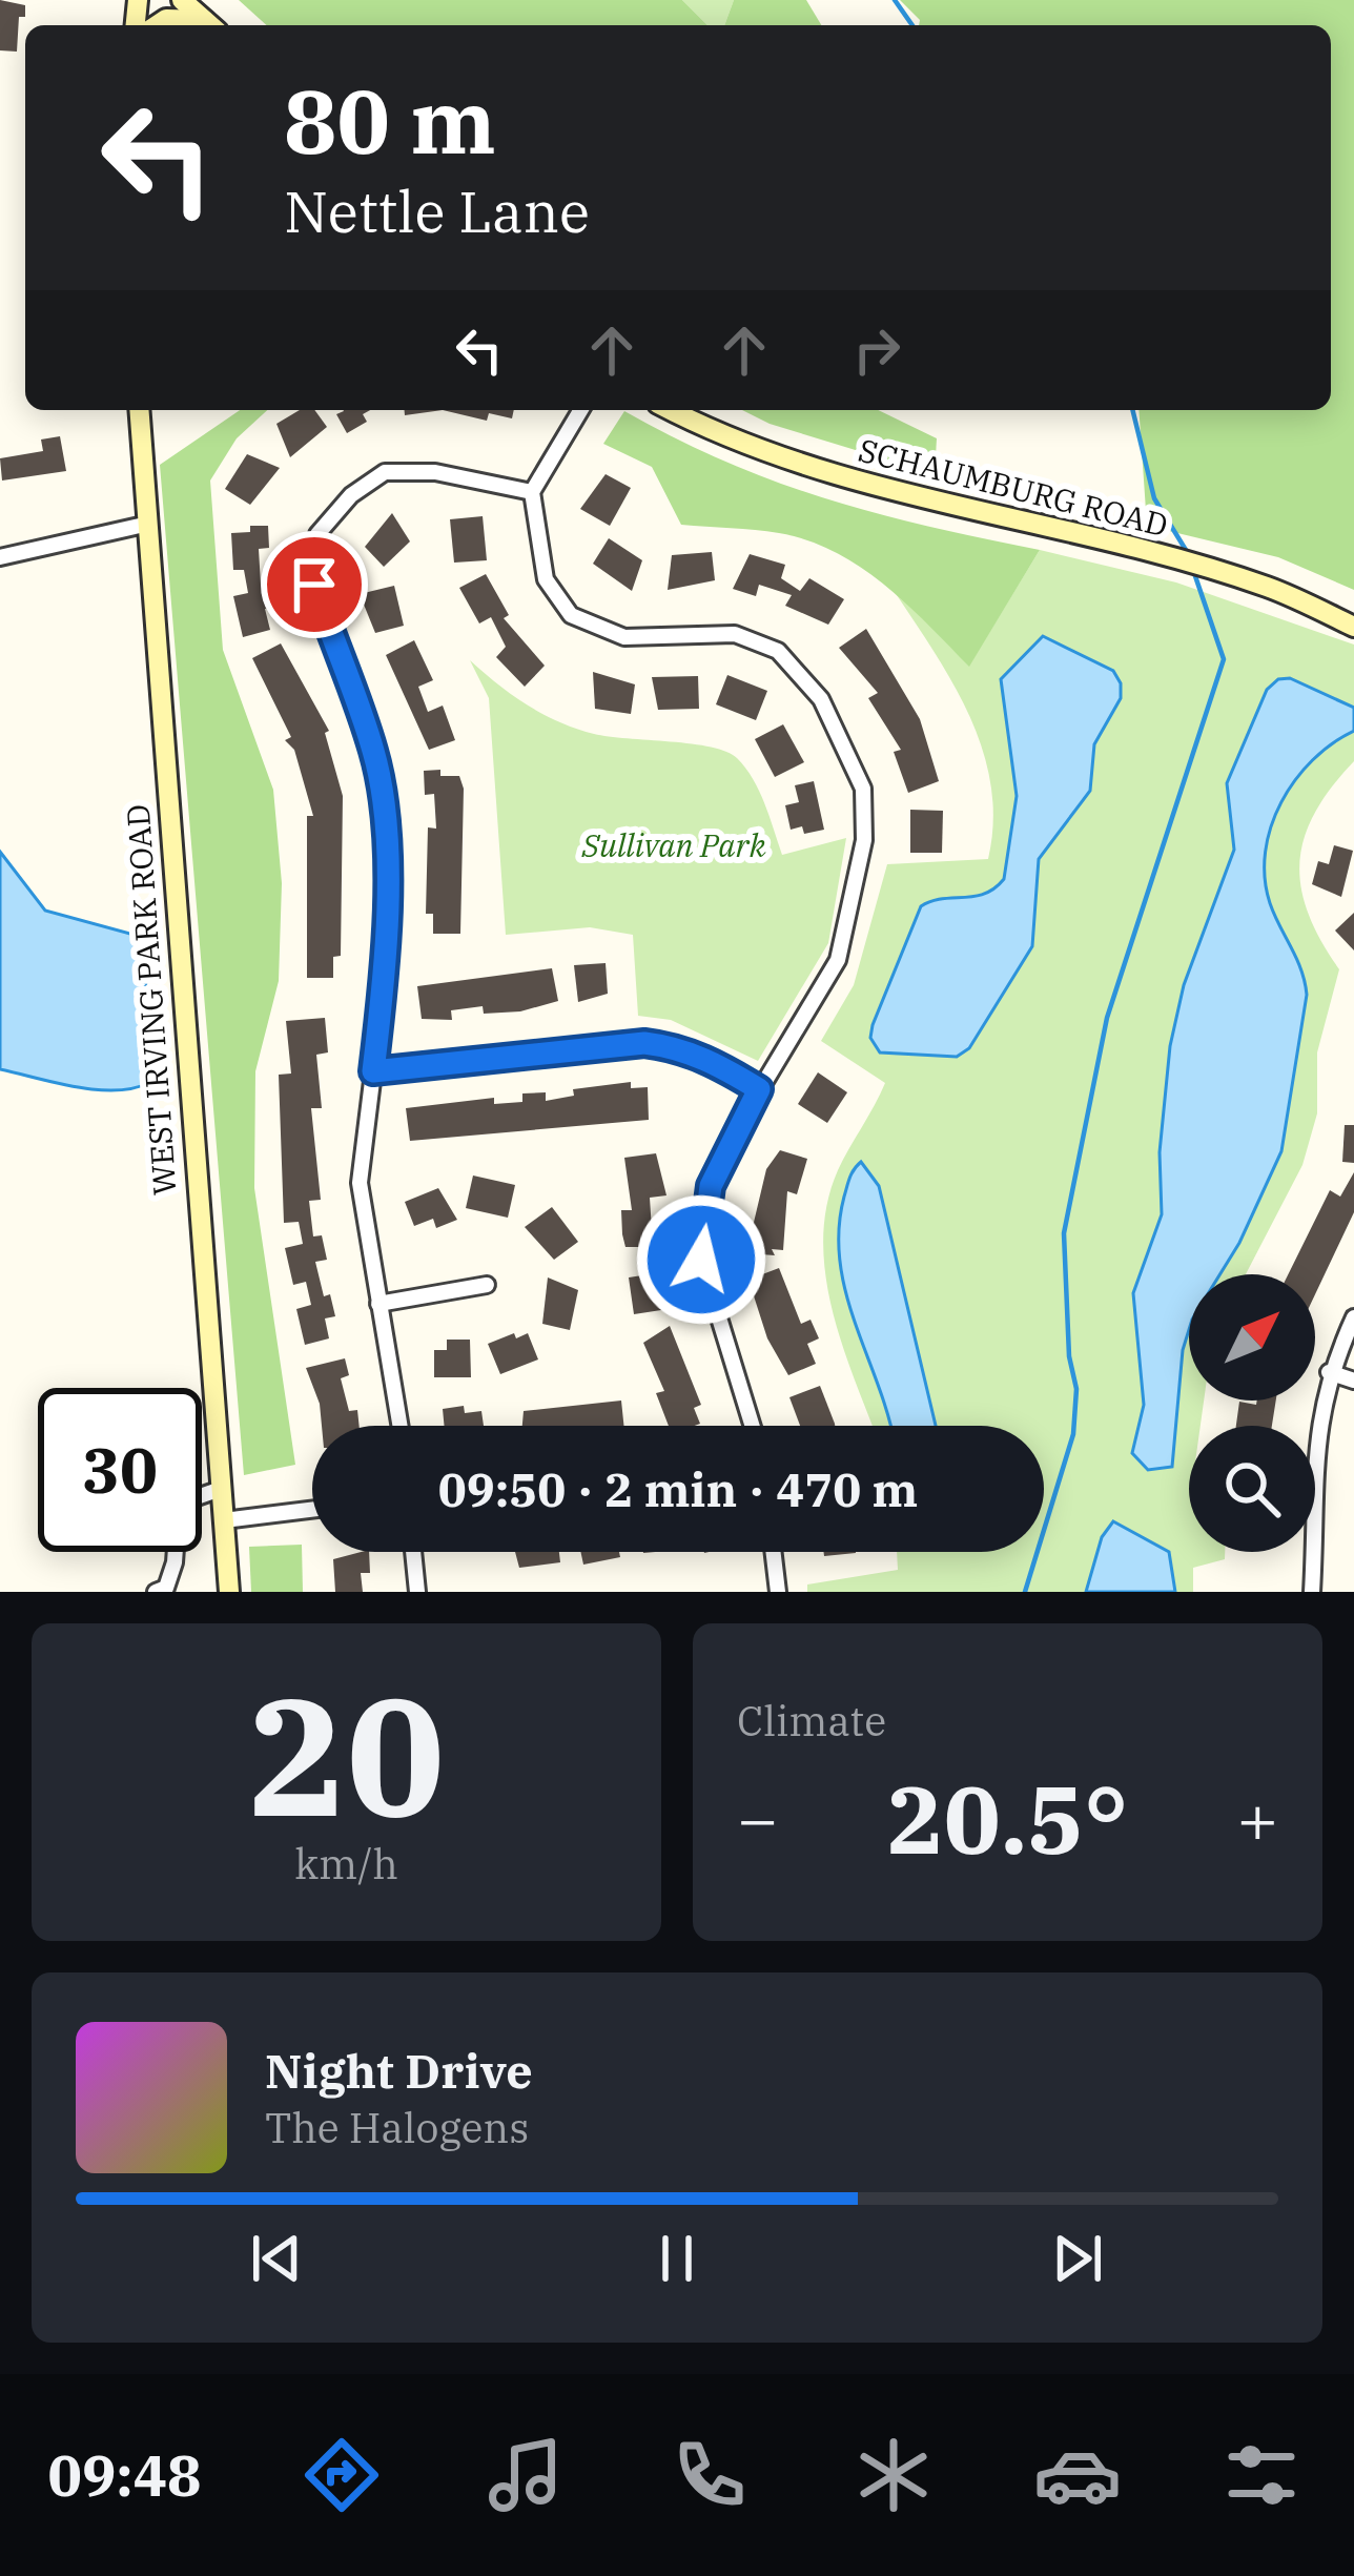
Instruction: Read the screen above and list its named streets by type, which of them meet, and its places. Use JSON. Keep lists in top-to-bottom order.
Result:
{
  "streets": {
    "main road": ["SCHAUMBURG ROAD", "WEST IRVING PARK ROAD"]
  },
  "parks": ["Sullivan Park"],
  "north": "top right",
  "page": {
    "turn": ["80 m", "Nettle Lane"],
    "limit": "30",
    "trip": "09:50 · 2 min · 470 m",
    "tile": [
      ["20", "km/h"],
      "Climate"
    ],
    "heat": ["−", "20.5°", "+"],
    "song": ["Night Drive", "The Halogens"],
    "tabs": "09:48"
  }
}
